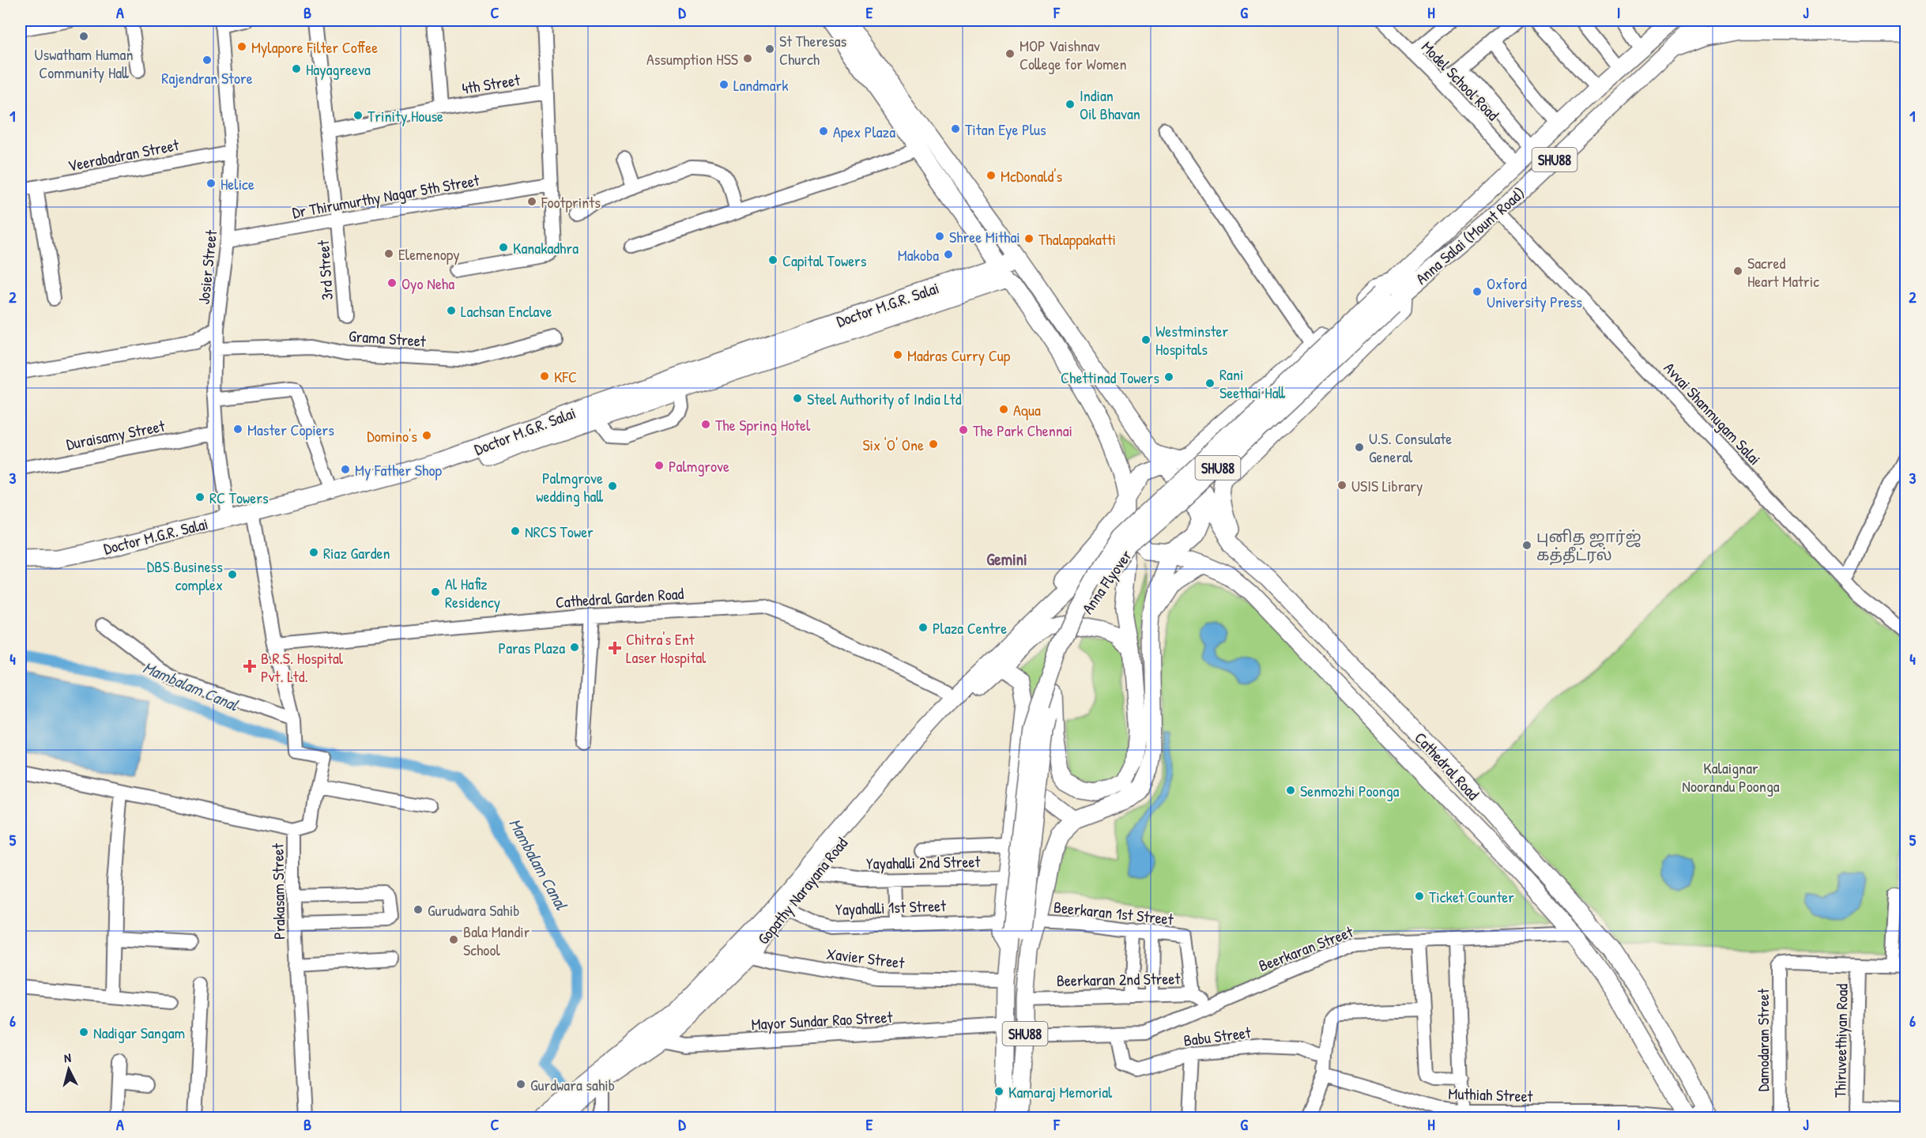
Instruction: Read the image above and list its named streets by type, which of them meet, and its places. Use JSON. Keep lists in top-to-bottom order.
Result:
{
  "streets": {
    "main road": [
      "SHU88",
      "Anna Salai (Mount Road)",
      "Doctor M.G.R. Salai",
      "Anna Flyover",
      "Cathedral Road",
      "Gopathy Narayana Road"
    ],
    "street": [
      "Model School Road",
      "4th Street",
      "Veerabadran Street",
      "Dr Thirumurthy Nagar 5th Street",
      "Josier Street",
      "3rd Street",
      "Grama Street",
      "Avvai Shanmugam Salai",
      "Duraisamy Street",
      "Cathedral Garden Road",
      "Yayahalli 2nd Street",
      "Prakasam Street",
      "Yayahalli 1st Street",
      "Beerkaran 1st Street",
      "Beerkaran Street",
      "Xavier Street",
      "Beerkaran 2nd Street",
      "Mayor Sundar Rao Street",
      "Babu Street",
      "Damodaran Street",
      "Thiruveethiyan Road",
      "Muthiah Street"
    ]
  },
  "crossings": [
    ["Model School Road", "Anna Salai (Mount Road)"],
    ["4th Street", "3rd Street"],
    ["Veerabadran Street", "Josier Street"],
    ["SHU88", "Anna Flyover"],
    ["SHU88", "Xavier Street"],
    ["SHU88", "Beerkaran 2nd Street"],
    ["SHU88", "Mayor Sundar Rao Street"],
    ["Dr Thirumurthy Nagar 5th Street", "Josier Street"],
    ["Dr Thirumurthy Nagar 5th Street", "3rd Street"],
    ["Anna Salai (Mount Road)", "Avvai Shanmugam Salai"],
    ["Anna Salai (Mount Road)", "Anna Flyover"],
    ["Josier Street", "Doctor M.G.R. Salai"],
    ["Josier Street", "Grama Street"],
    ["Josier Street", "Duraisamy Street"],
    ["Anna Flyover", "Cathedral Road"],
    ["Anna Flyover", "Gopathy Narayana Road"],
    ["Anna Flyover", "Yayahalli 1st Street"],
    ["Anna Flyover", "Xavier Street"],
    ["Anna Flyover", "Mayor Sundar Rao Street"],
    ["Cathedral Road", "Beerkaran Street"],
    ["Cathedral Road", "Muthiah Street"],
    ["Yayahalli 2nd Street", "Gopathy Narayana Road"],
    ["Gopathy Narayana Road", "Yayahalli 1st Street"],
    ["Gopathy Narayana Road", "Xavier Street"],
    ["Gopathy Narayana Road", "Mayor Sundar Rao Street"],
    ["Beerkaran 1st Street", "Beerkaran 2nd Street"],
    ["Beerkaran Street", "Beerkaran 2nd Street"],
    ["Beerkaran Street", "Babu Street"],
    ["Damodaran Street", "Thiruveethiyan Road"]
  ],
  "districts": ["Gemini"],
  "water": ["Mambalam Canal"],
  "parks": ["Kalaignar Noorandu Poonga"],
  "places": {
    "other": [
      "Uswatham Human Community Hall",
      "Mylapore Filter Coffee",
      "St Theresas Church",
      "MOP Vaishnav College for Women",
      "Assumption HSS",
      "Rajendran Store",
      "Hayagreeva",
      "Landmark",
      "Indian Oil Bhavan",
      "Trinity House",
      "Titan Eye Plus",
      "Apex Plaza",
      "McDonald's",
      "Helice",
      "Footprints",
      "Shree Mithai",
      "Thalappakatti",
      "Kanakadhra",
      "Elemenopy",
      "Makoba",
      "Capital Towers",
      "Sacred Heart Matric",
      "Oyo Neha",
      "Oxford University Press",
      "Lachsan Enclave",
      "Westminster Hospitals",
      "Madras Curry Cup",
      "KFC",
      "Chettinad Towers",
      "Rani Seethai Hall",
      "Steel Authority of India Ltd",
      "Aqua",
      "The Spring Hotel",
      "Master Copiers",
      "The Park Chennai",
      "Domino's",
      "Six 'O' One",
      "U.S. Consulate General",
      "Palmgrove",
      "My Father Shop",
      "USIS Library",
      "Palmgrove wedding hall",
      "RC Towers",
      "NRCS Tower",
      "புனித ஜார்ஜ் கத்தீட்ரல்",
      "Riaz Garden",
      "DBS Business complex",
      "Al Hafiz Residency",
      "Plaza Centre",
      "Paras Plaza",
      "Senmozhi Poonga",
      "Ticket Counter",
      "Gurudwara Sahib",
      "Bala Mandir School",
      "Nadigar Sangam",
      "Gurdwara sahib",
      "Kamaraj Memorial"
    ],
    "health": ["Chitra's Ent Laser Hospital", "B.R.S. Hospital Pvt. Ltd."]
  },
  "north": "top",
  "grid": {
    "columns": [
      "A",
      "B",
      "C",
      "D",
      "E",
      "F",
      "G",
      "H",
      "I",
      "J"
    ],
    "rows": [
      "1",
      "2",
      "3",
      "4",
      "5",
      "6"
    ]
  }
}
